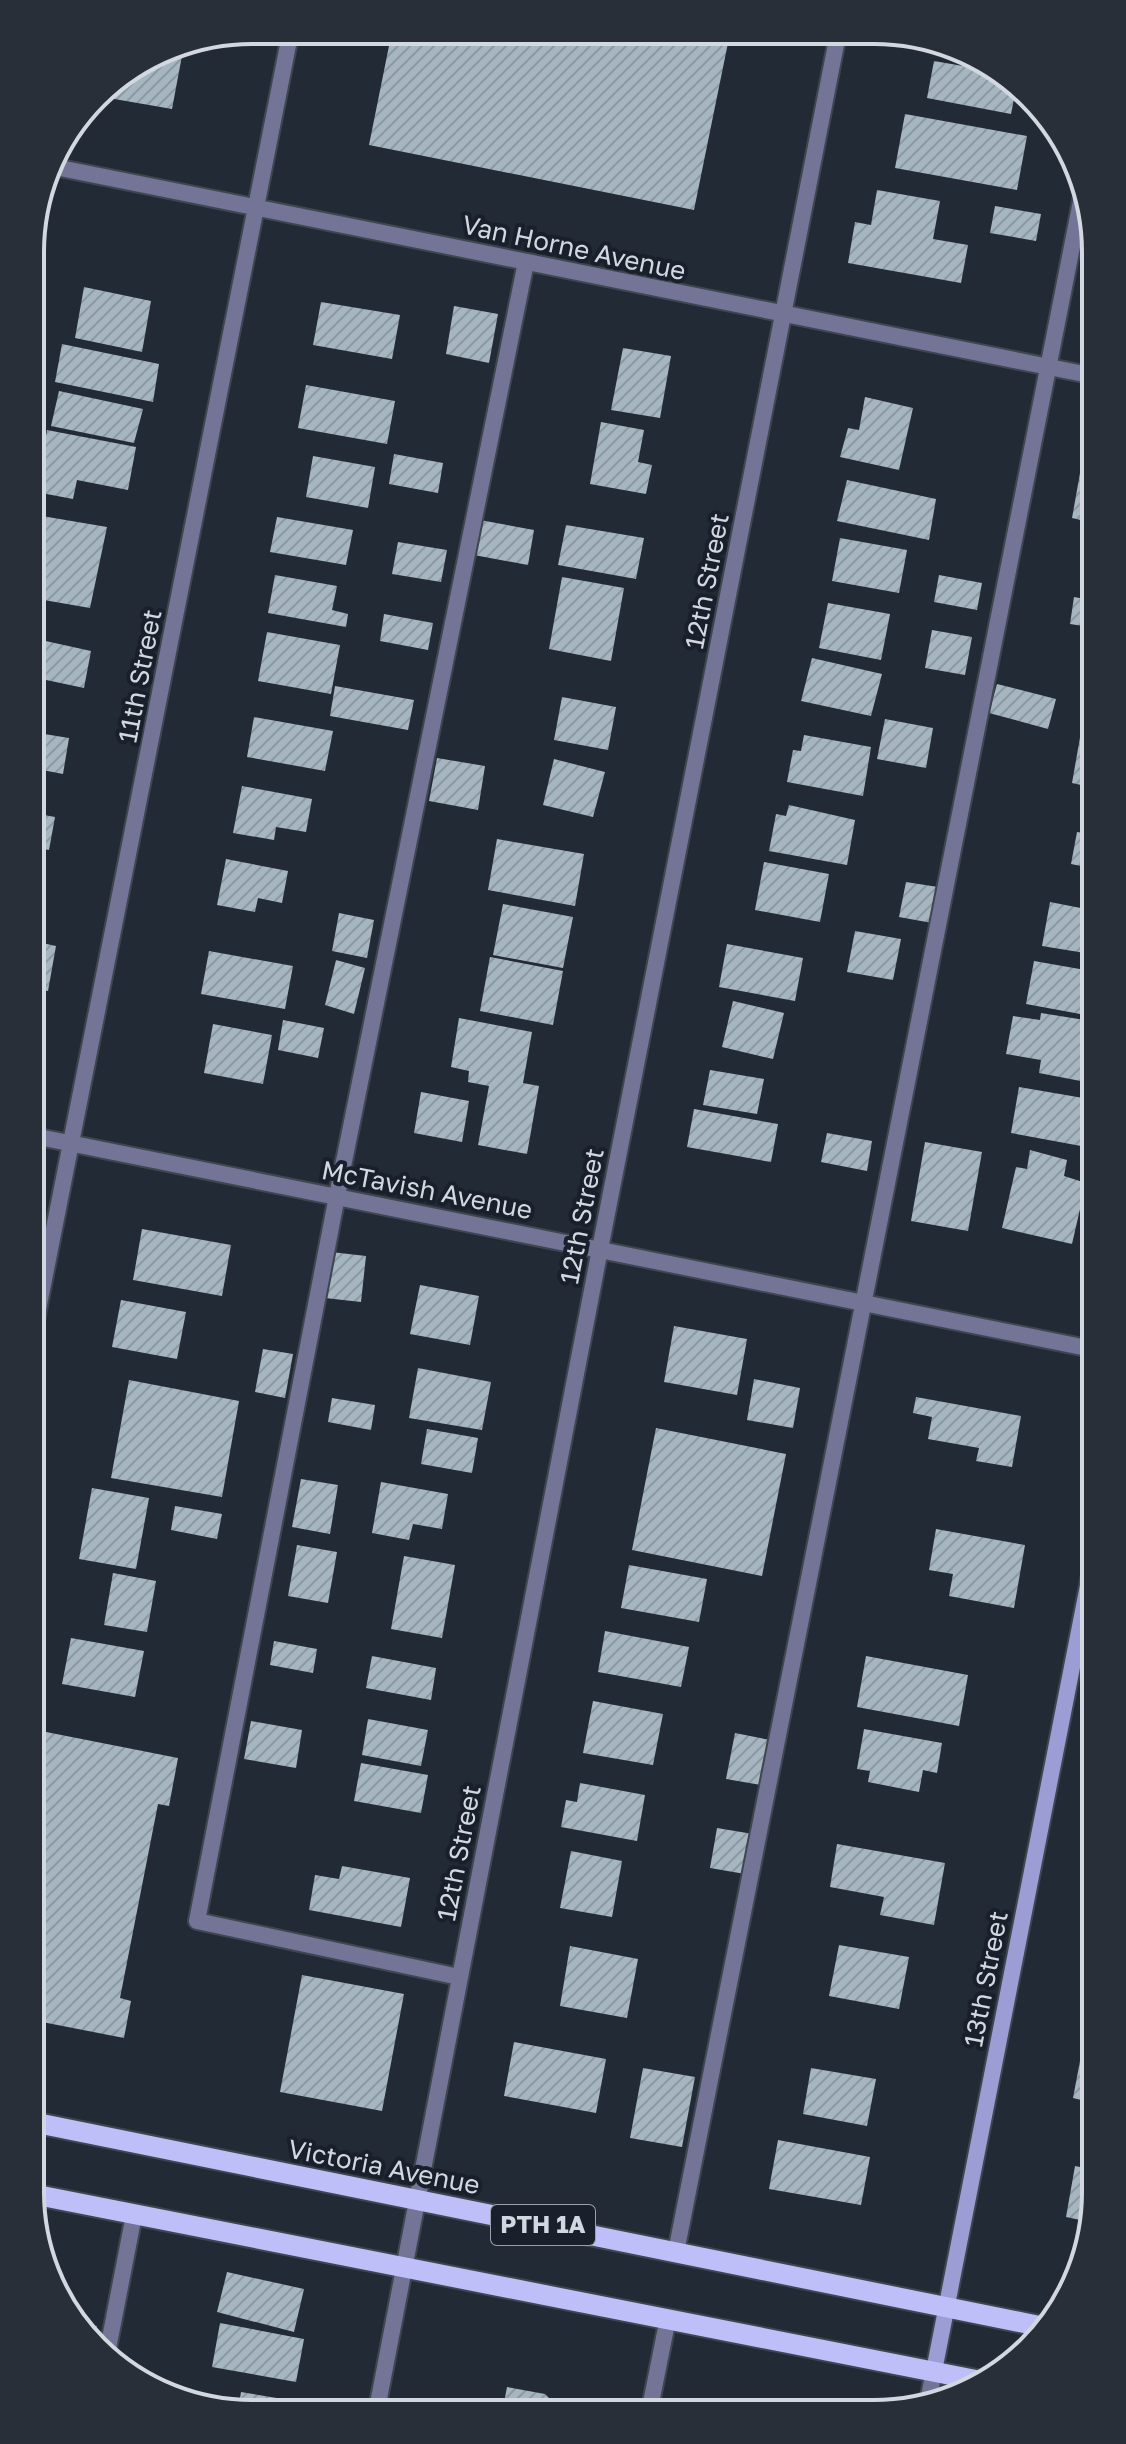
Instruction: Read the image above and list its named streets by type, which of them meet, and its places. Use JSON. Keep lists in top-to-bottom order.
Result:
{
  "streets": {
    "main road": ["Victoria Avenue", "PTH 1A"],
    "street": [
      "Van Horne Avenue",
      "12th Street",
      "11th Street",
      "McTavish Avenue",
      "13th Street"
    ]
  },
  "crossings": [
    ["Van Horne Avenue", "12th Street"],
    ["Van Horne Avenue", "11th Street"],
    ["12th Street", "McTavish Avenue"],
    ["12th Street", "Victoria Avenue"],
    ["12th Street", "PTH 1A"],
    ["11th Street", "McTavish Avenue"],
    ["13th Street", "Victoria Avenue"],
    ["13th Street", "PTH 1A"]
  ]
}
